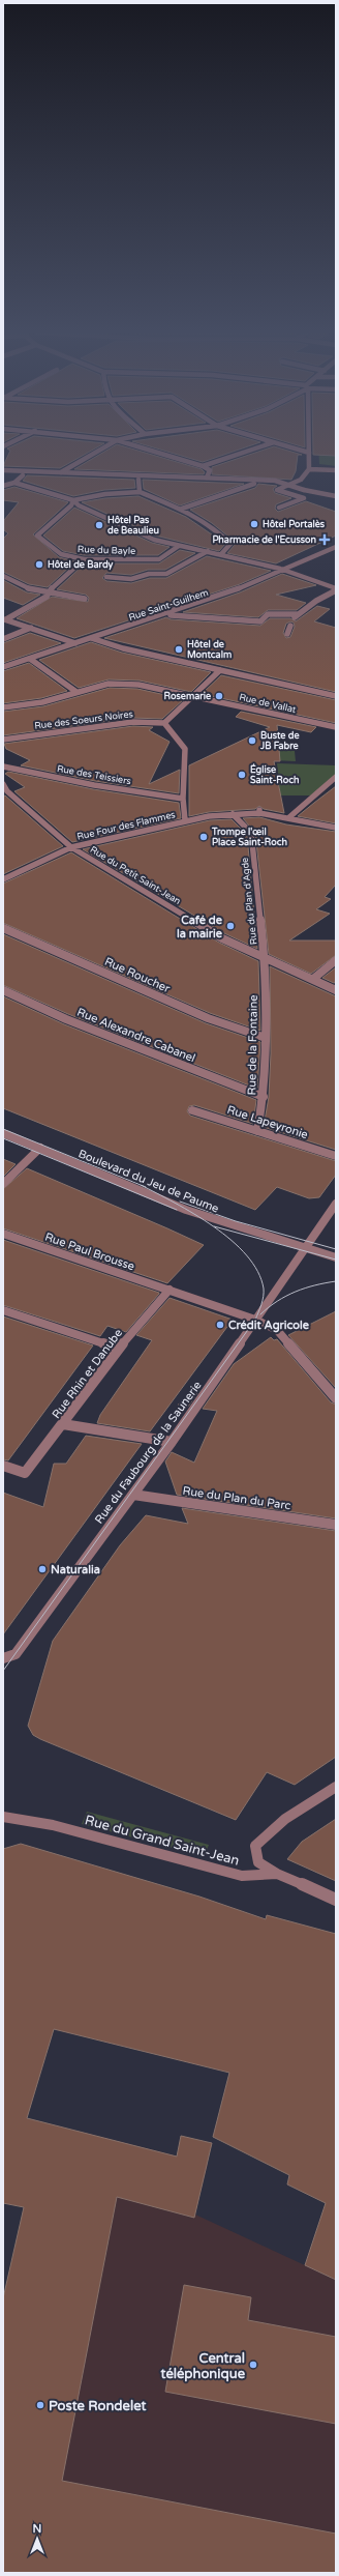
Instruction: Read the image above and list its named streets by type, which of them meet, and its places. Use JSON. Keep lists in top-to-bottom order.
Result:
{
  "streets": {
    "street": [
      "Rue du Bayle",
      "Rue Saint-Guilhem",
      "Rue de Vallat",
      "Rue des Soeurs Noires",
      "Rue des Teissiers",
      "Rue Four des Flammes",
      "Rue du Petit Saint-Jean",
      "Rue du Plan d'Agde",
      "Rue Roucher",
      "Rue Alexandre Cabanel",
      "Rue de la Fontaine",
      "Rue Lapeyronie",
      "Boulevard du Jeu de Paume",
      "Rue Paul Brousse",
      "Rue Rhin et Danube",
      "Rue du Faubourg de la Saunerie",
      "Rue du Plan du Parc",
      "Rue du Grand Saint-Jean"
    ]
  },
  "crossings": [
    ["Rue Four des Flammes", "Rue du Petit Saint-Jean"],
    ["Rue Four des Flammes", "Rue du Plan d'Agde"],
    ["Rue du Petit Saint-Jean", "Rue du Plan d'Agde"],
    ["Rue du Petit Saint-Jean", "Rue de la Fontaine"],
    ["Rue du Plan d'Agde", "Rue de la Fontaine"],
    ["Rue Roucher", "Rue de la Fontaine"],
    ["Rue Alexandre Cabanel", "Rue de la Fontaine"],
    ["Rue de la Fontaine", "Rue Lapeyronie"],
    ["Boulevard du Jeu de Paume", "Rue du Faubourg de la Saunerie"],
    ["Rue Paul Brousse", "Rue Rhin et Danube"],
    ["Rue Paul Brousse", "Rue du Faubourg de la Saunerie"],
    ["Rue du Faubourg de la Saunerie", "Rue du Plan du Parc"]
  ],
  "places": {
    "other": [
      "Hôtel Portalès",
      "Hôtel Pas de Beaulieu",
      "Hôtel de Bardy",
      "Hôtel de Montcalm",
      "Rosemarie",
      "Buste de JB Fabre",
      "Église Saint-Roch",
      "Trompe l'œil Place Saint-Roch",
      "Café de la mairie",
      "Crédit Agricole",
      "Naturalia",
      "Central téléphonique",
      "Poste Rondelet"
    ],
    "health": ["Pharmacie de l'Ecusson"]
  },
  "north": "top"
}
